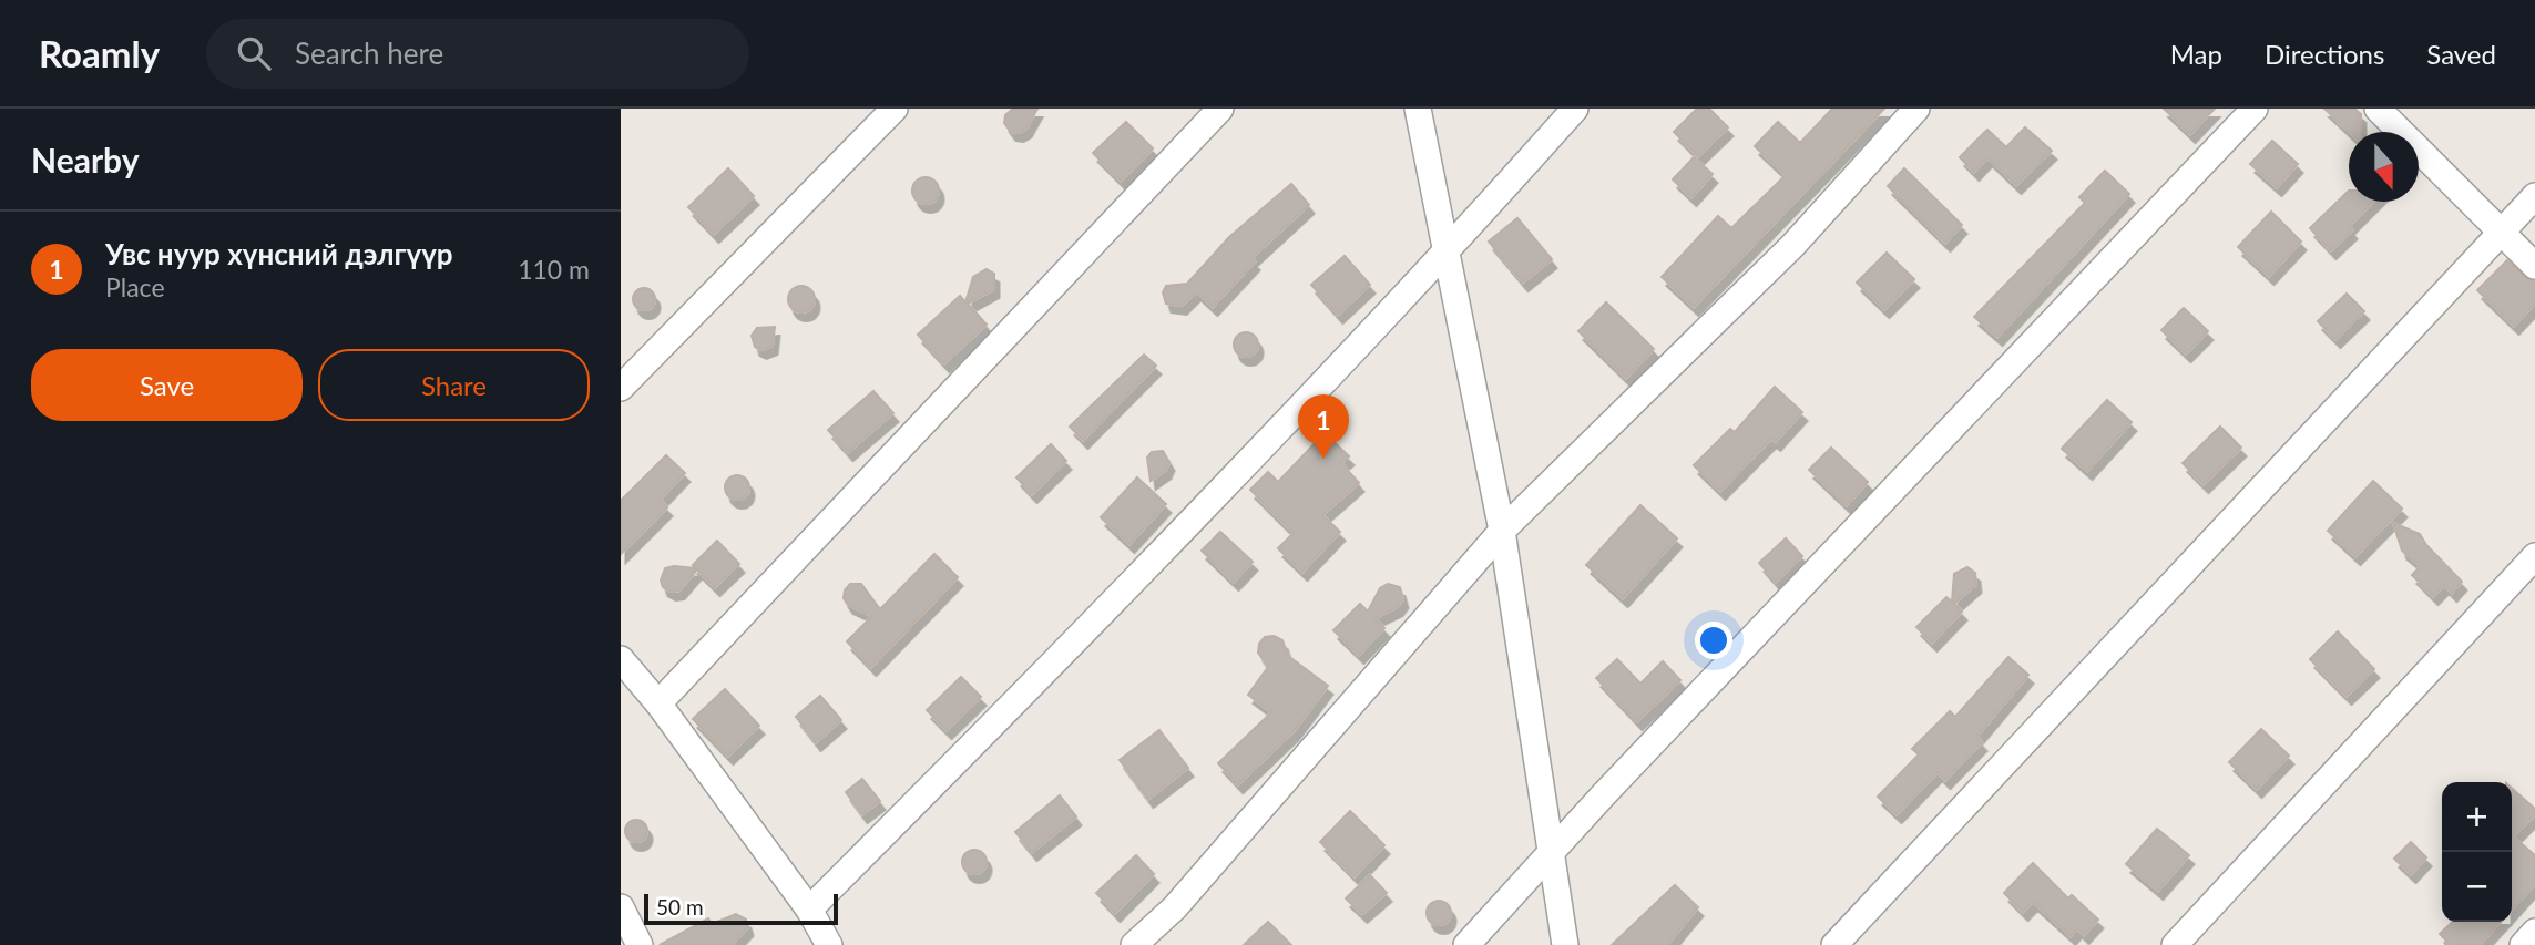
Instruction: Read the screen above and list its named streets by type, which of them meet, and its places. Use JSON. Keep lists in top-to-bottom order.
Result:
{
  "scale_bar": "50 m",
  "north": "bottom",
  "page": {
    "header": "Roamly",
    "search": "Search here",
    "nav": ["Map", "Directions", "Saved"],
    "heading": "Nearby",
    "list": [
      {
        "mark": "1",
        "name": "Увс нуур хүнсний дэлгүүр",
        "note": "Place",
        "value": "110 m"
      }
    ],
    "buttons": ["Save", "Share"],
    "pins": "1",
    "map_buttons": ["+", "−"],
    "scale": "50 m"
  }
}
